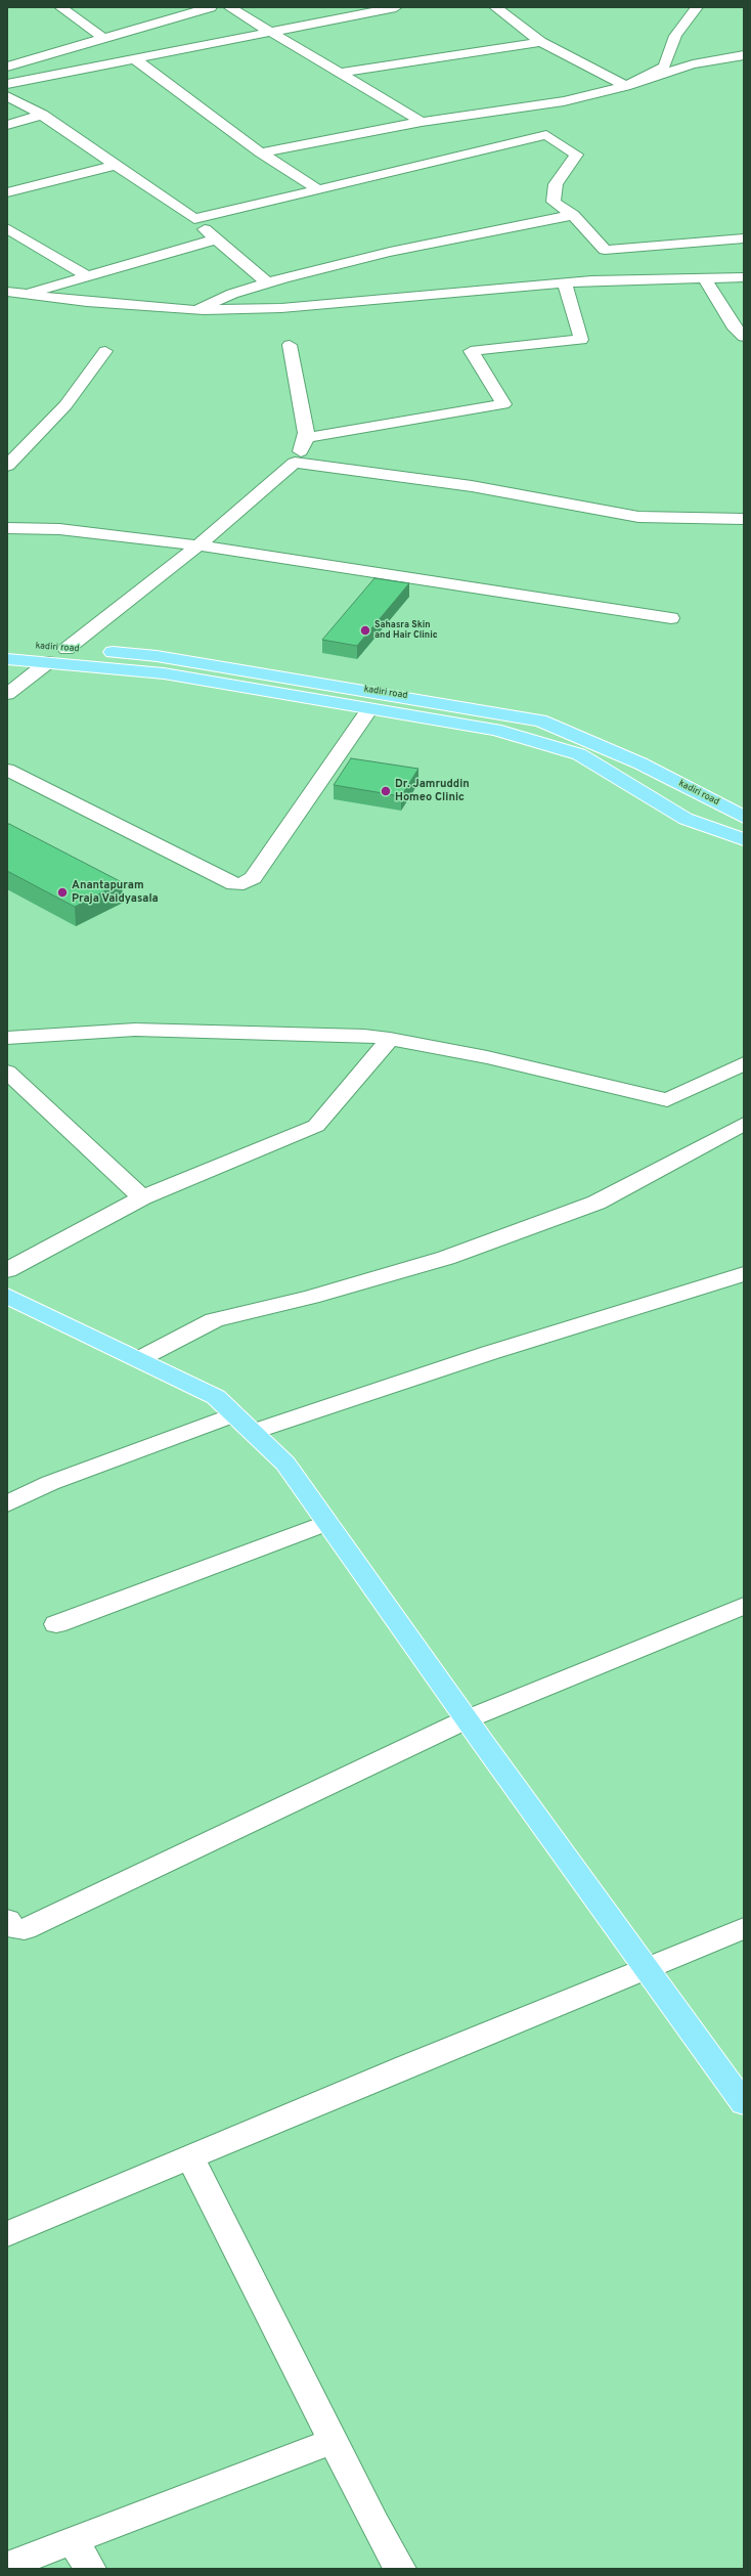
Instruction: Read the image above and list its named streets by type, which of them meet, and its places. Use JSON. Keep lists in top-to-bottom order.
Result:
{
  "streets": {
    "main road": ["kadiri road"]
  },
  "places": ["Sahasra Skin and Hair Clinic", "Dr. Jamruddin Homeo Clinic", "Anantapuram Praja Vaidyasala"]
}
